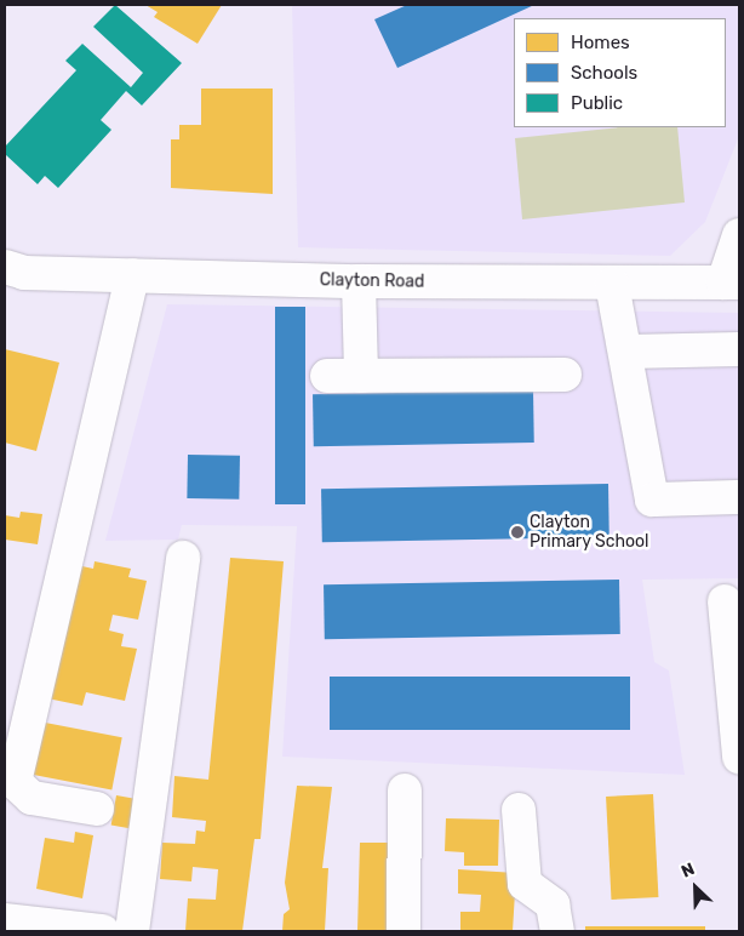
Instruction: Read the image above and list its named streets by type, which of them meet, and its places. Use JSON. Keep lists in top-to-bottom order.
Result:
{
  "streets": {
    "street": ["Clayton Road"]
  },
  "places": ["Clayton Primary School"],
  "legend": ["Homes", "Schools", "Public"],
  "north": "top left"
}
